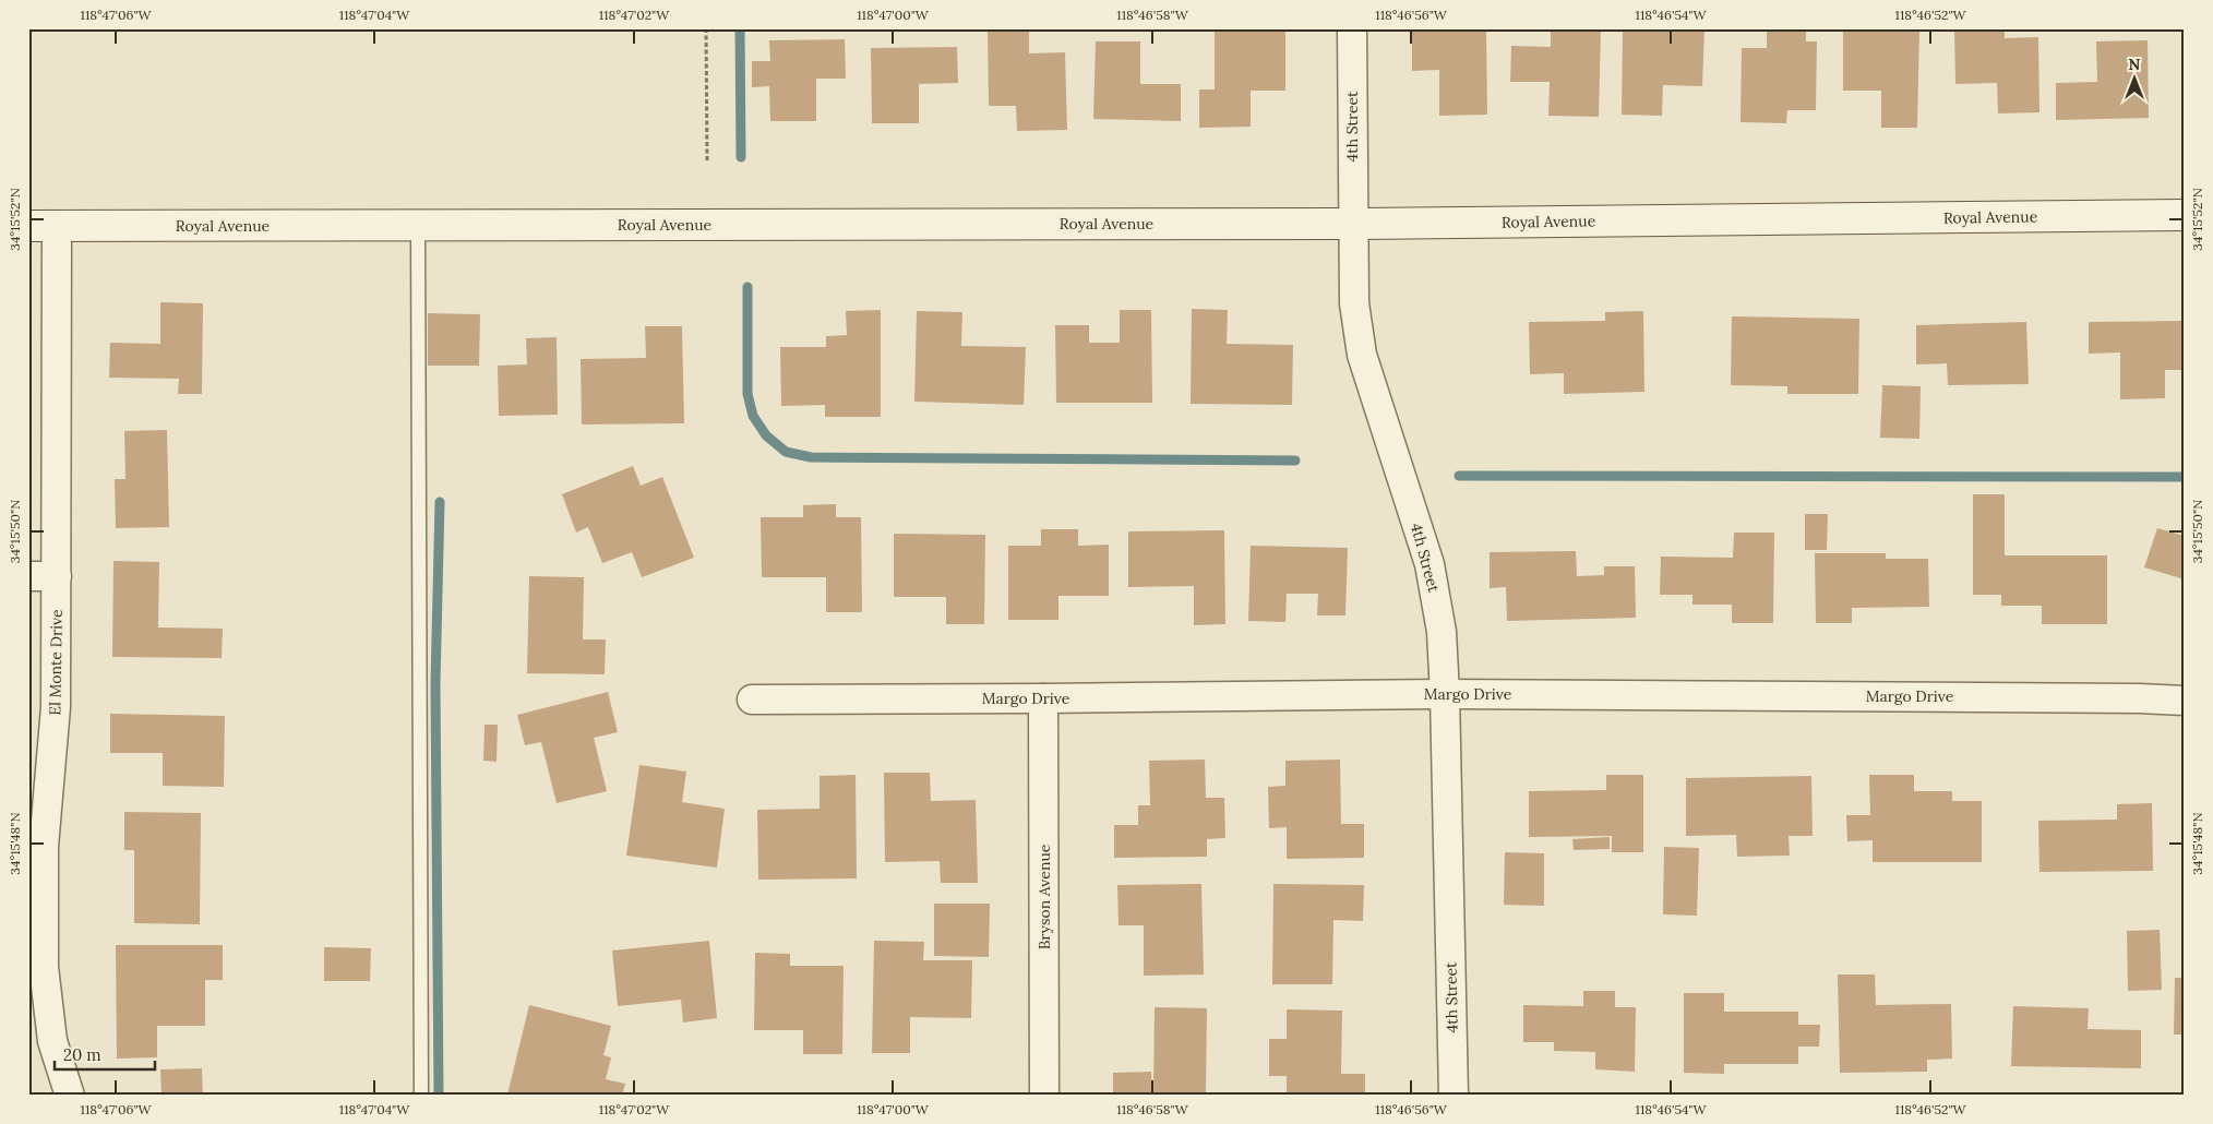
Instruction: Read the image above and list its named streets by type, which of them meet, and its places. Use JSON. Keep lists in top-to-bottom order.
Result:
{
  "streets": {
    "main road": ["Royal Avenue"],
    "street": [
      "4th Street",
      "El Monte Drive",
      "Margo Drive",
      "Bryson Avenue"
    ]
  },
  "crossings": [
    ["4th Street", "Royal Avenue"],
    ["4th Street", "Margo Drive"],
    ["Royal Avenue", "El Monte Drive"],
    ["Margo Drive", "Bryson Avenue"]
  ],
  "scale_bar": "20 m",
  "north": "top",
  "coordinates": [
    "118°47'06\"W",
    "118°47'04\"W",
    "118°47'02\"W",
    "118°47'00\"W",
    "118°46'58\"W",
    "118°46'56\"W",
    "118°46'54\"W",
    "118°46'52\"W",
    "34°15'52\"N",
    "34°15'50\"N",
    "34°15'48\"N"
  ]
}
